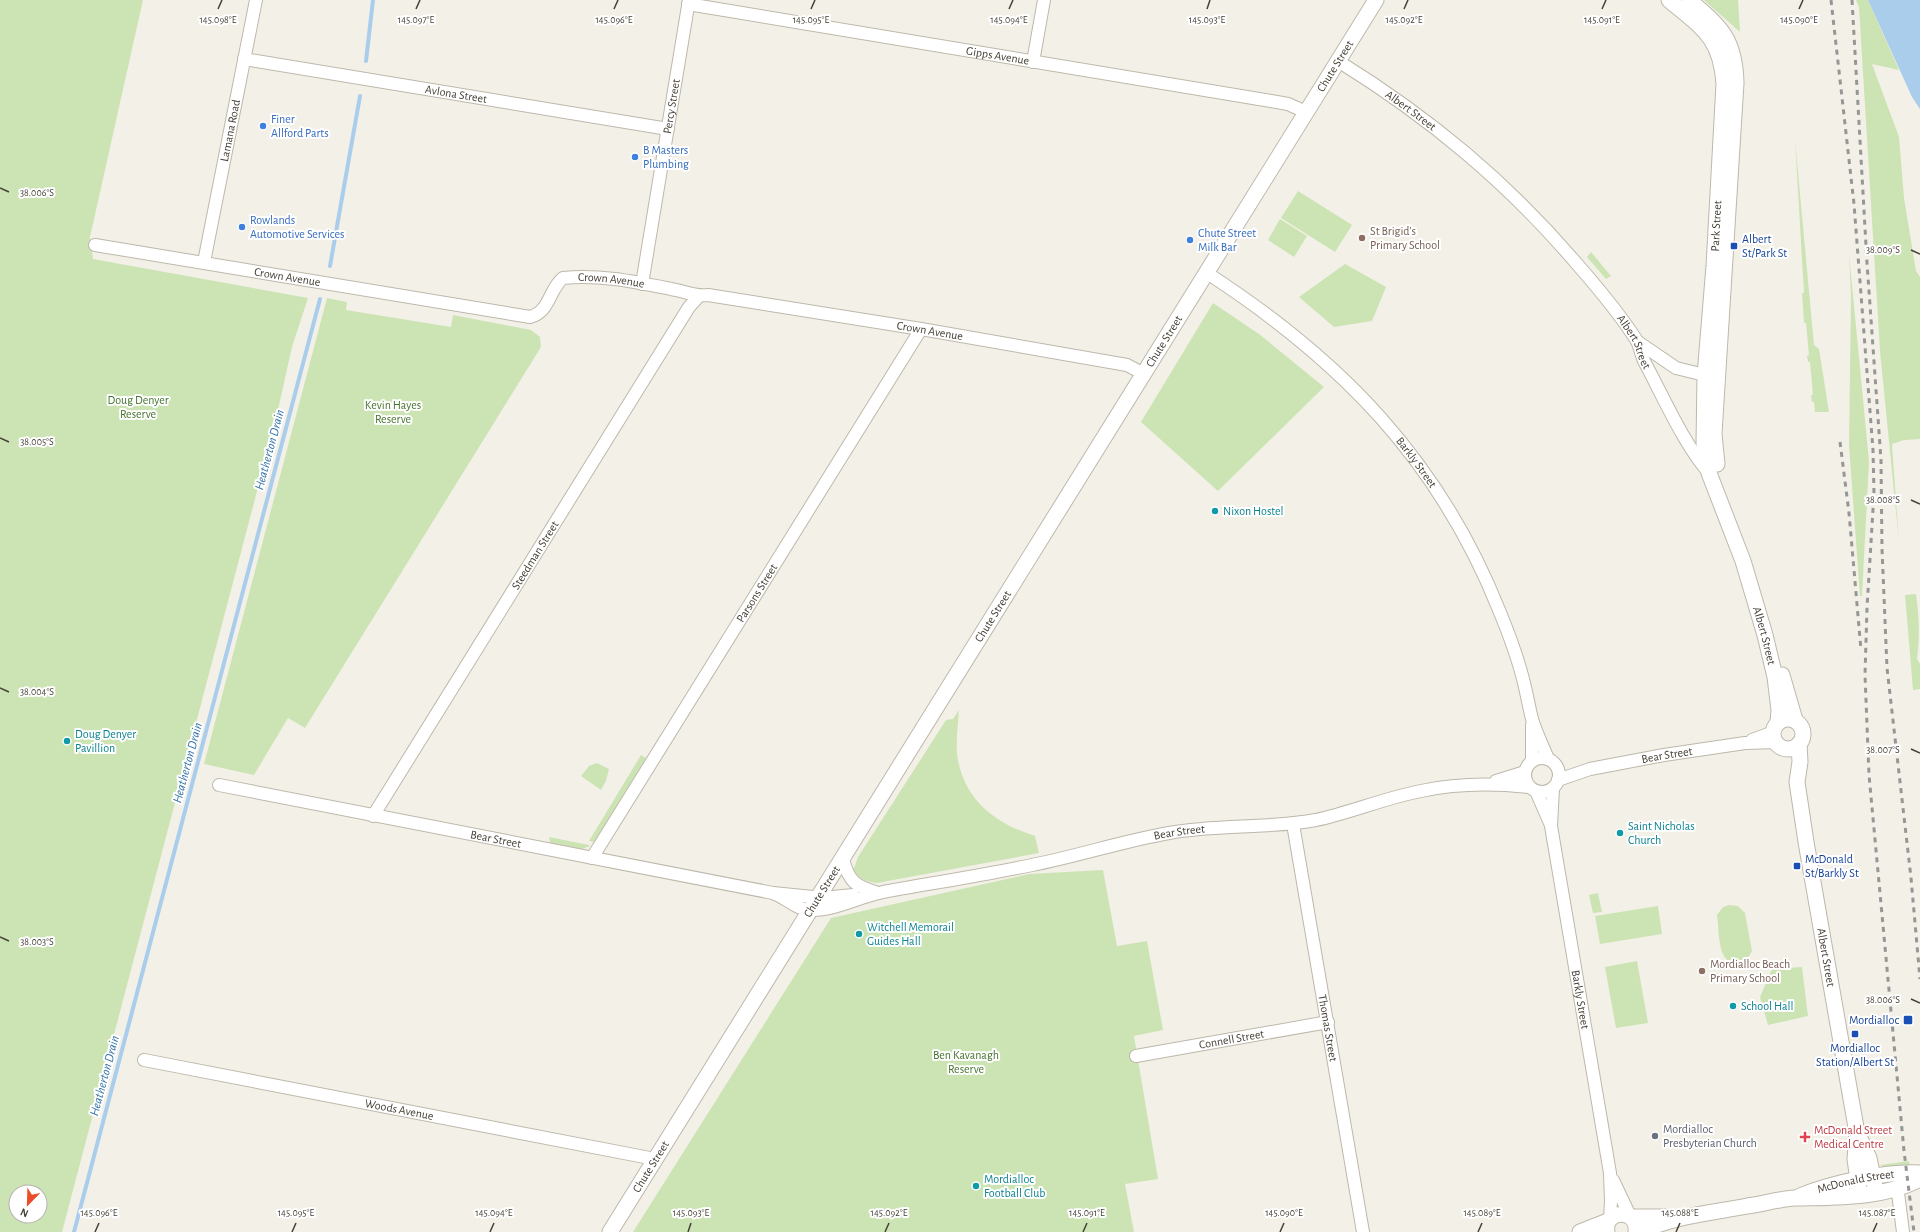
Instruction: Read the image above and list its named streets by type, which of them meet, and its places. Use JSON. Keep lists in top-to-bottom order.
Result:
{
  "streets": {
    "street": [
      "Gipps Avenue",
      "Chute Street",
      "Avlona Street",
      "Percy Street",
      "Albert Street",
      "Lamana Road",
      "Park Street",
      "Crown Avenue",
      "Barkly Street",
      "Steedman Street",
      "Parsons Street",
      "Bear Street",
      "Thomas Street",
      "Connell Street",
      "Woods Avenue",
      "McDonald Street"
    ]
  },
  "crossings": [
    ["Gipps Avenue", "Chute Street"],
    ["Gipps Avenue", "Percy Street"],
    ["Chute Street", "Albert Street"],
    ["Chute Street", "Crown Avenue"],
    ["Chute Street", "Barkly Street"],
    ["Chute Street", "Bear Street"],
    ["Chute Street", "Woods Avenue"],
    ["Avlona Street", "Percy Street"],
    ["Avlona Street", "Lamana Road"],
    ["Percy Street", "Crown Avenue"],
    ["Albert Street", "Park Street"],
    ["Albert Street", "Bear Street"],
    ["Albert Street", "McDonald Street"],
    ["Lamana Road", "Crown Avenue"],
    ["Crown Avenue", "Steedman Street"],
    ["Crown Avenue", "Parsons Street"],
    ["Barkly Street", "Bear Street"],
    ["Barkly Street", "McDonald Street"],
    ["Steedman Street", "Bear Street"],
    ["Parsons Street", "Bear Street"],
    ["Bear Street", "Thomas Street"],
    ["Thomas Street", "Connell Street"]
  ],
  "water": ["Heatherton Drain"],
  "parks": ["Doug Denyer Reserve", "Kevin Hayes Reserve", "Ben Kavanagh Reserve"],
  "places": {
    "other": [
      "Finer Allford Parts",
      "B Masters Plumbing",
      "Rowlands Automotive Services",
      "St Brigid's Primary School",
      "Chute Street Milk Bar",
      "Nixon Hostel",
      "Doug Denyer Pavillion",
      "Saint Nicholas Church",
      "Witchell Memorail Guides Hall",
      "Mordialloc Beach Primary School",
      "School Hall",
      "Mordialloc Presbyterian Church",
      "Mordialloc Football Club"
    ],
    "transit": [
      "Albert St/Park St",
      "McDonald St/Barkly St",
      "Mordialloc",
      "Mordialloc Station/Albert St"
    ],
    "health": ["McDonald Street Medical Centre"]
  },
  "north": "bottom left",
  "coordinates": [
    "145.098°E",
    "145.097°E",
    "145.096°E",
    "145.095°E",
    "145.092°E",
    "145.091°E",
    "145.090°E",
    "145.094°E",
    "145.093°E",
    "38.006°S",
    "38.009°S",
    "38.005°S",
    "38.008°S",
    "38.004°S",
    "38.007°S",
    "38.003°S",
    "145.089°E",
    "145.088°E",
    "145.087°E"
  ]
}
